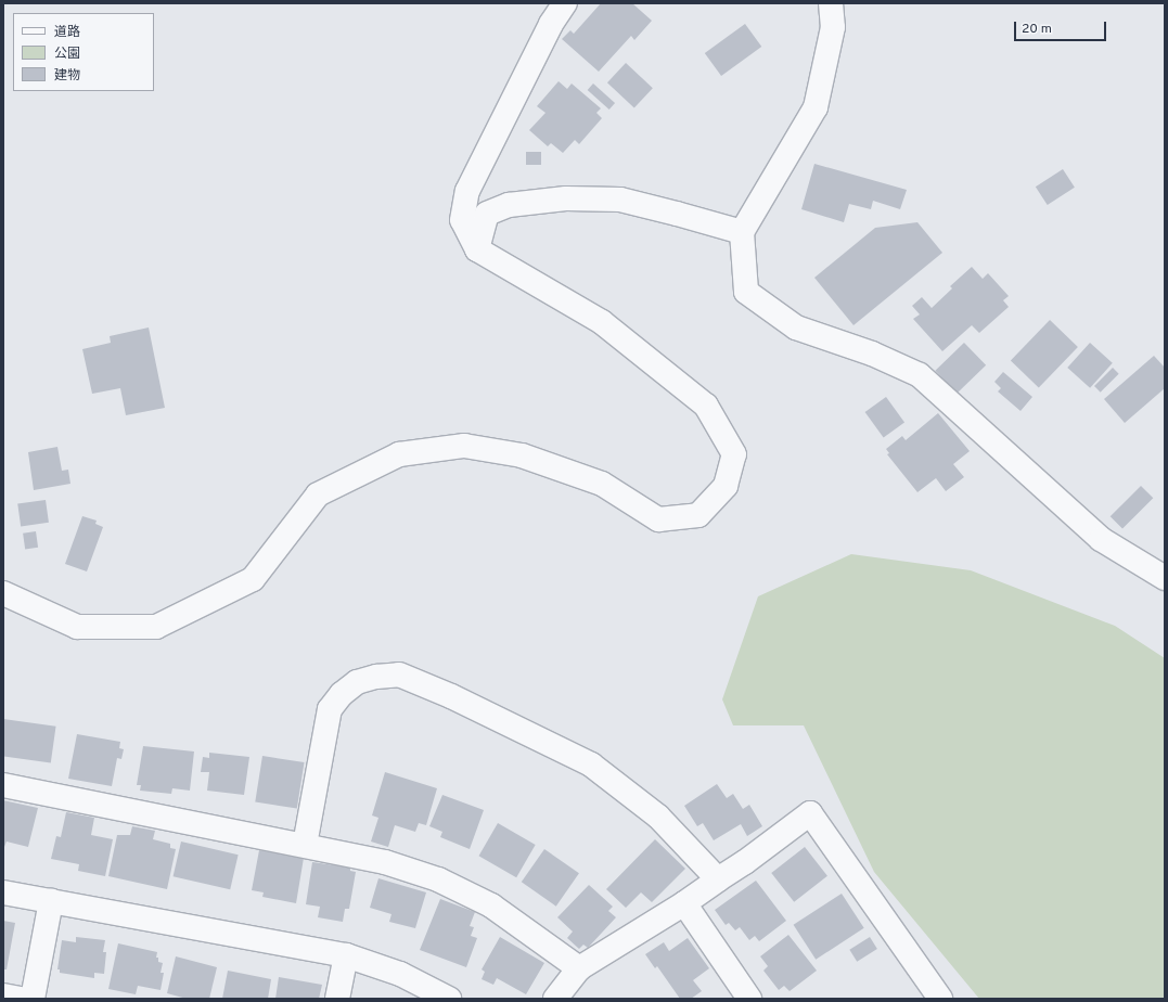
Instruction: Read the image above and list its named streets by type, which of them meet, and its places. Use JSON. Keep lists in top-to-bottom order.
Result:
{
  "legend": ["道路", "公園", "建物"],
  "scale_bar": "20 m"
}
